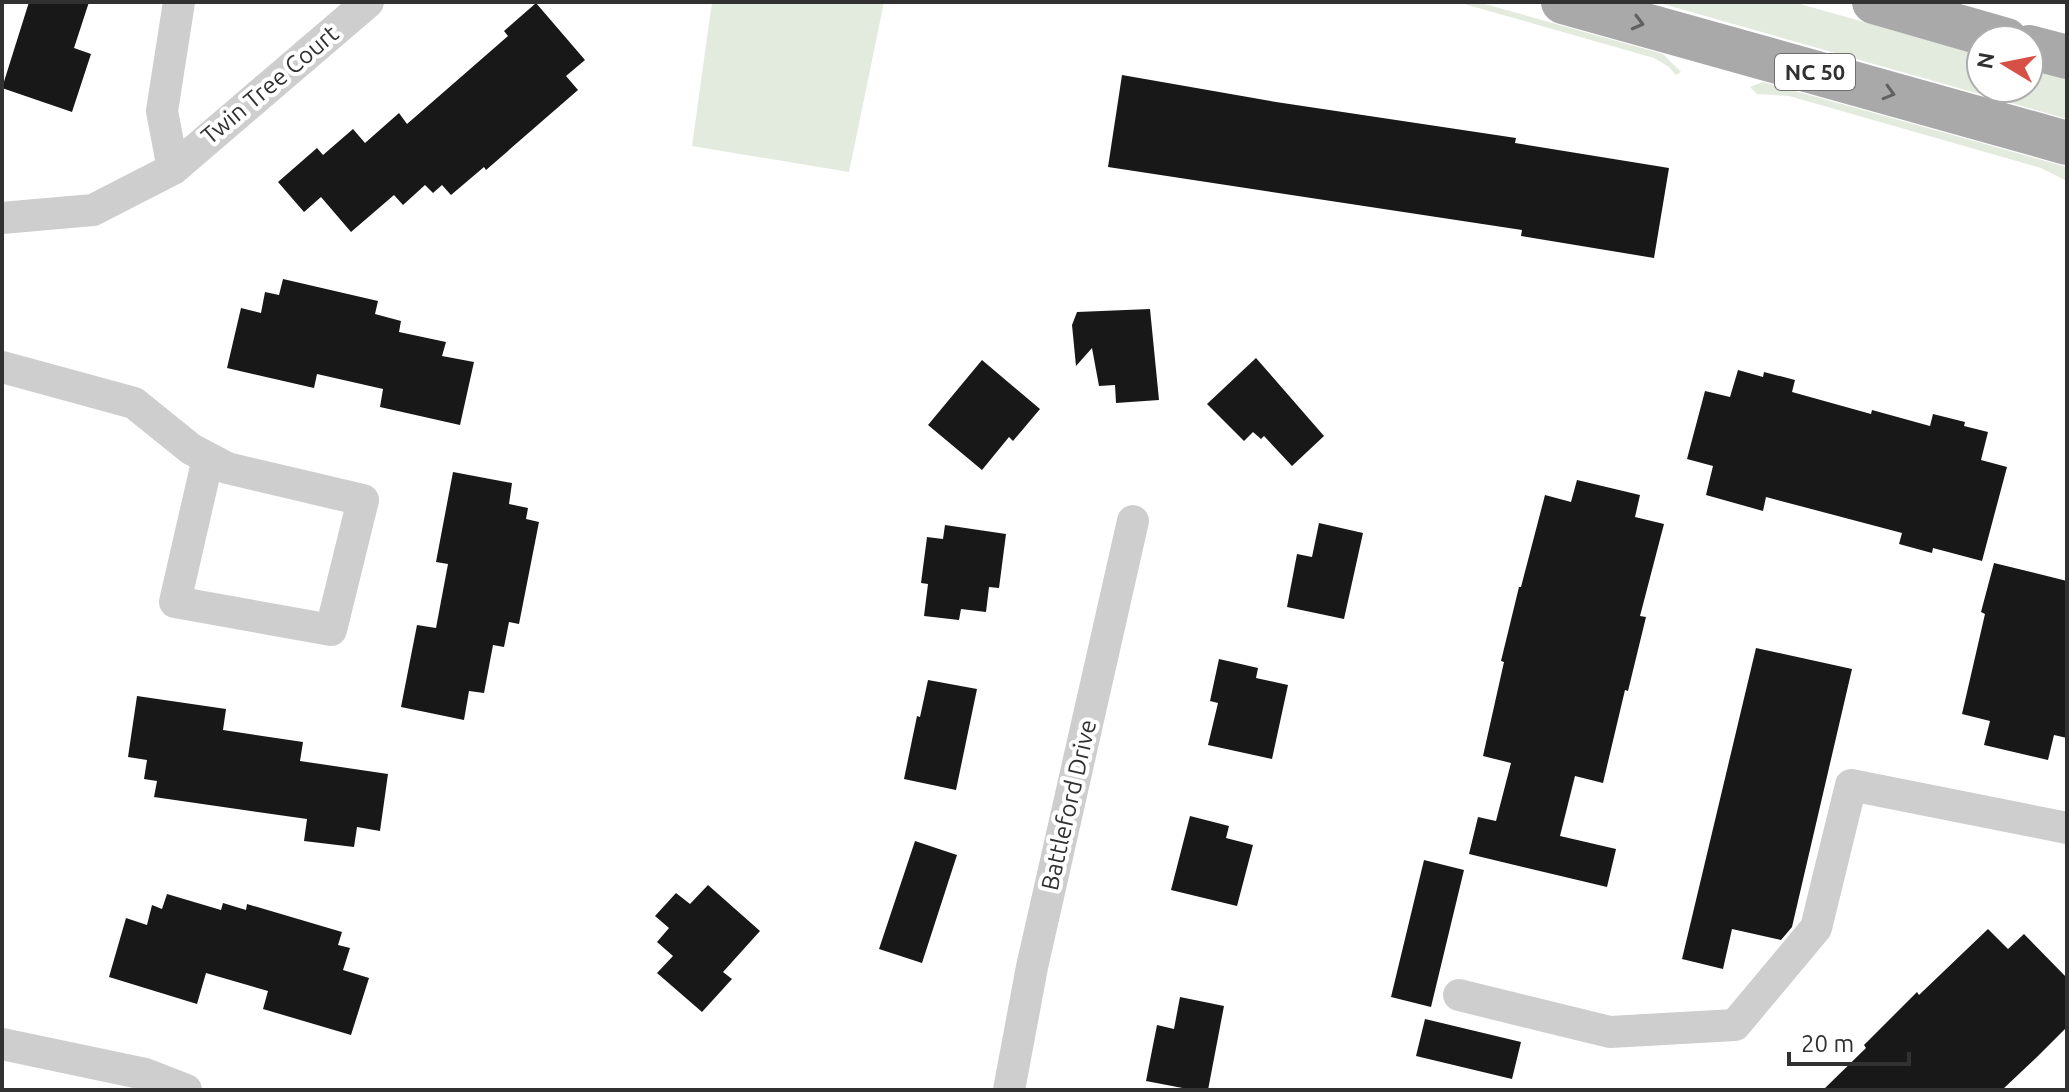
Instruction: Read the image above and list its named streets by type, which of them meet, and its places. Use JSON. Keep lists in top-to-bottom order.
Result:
{
  "streets": {
    "main road": ["NC 50"],
    "street": ["Twin Tree Court", "Battleford Drive"]
  },
  "scale_bar": "20 m",
  "north": "left"
}
